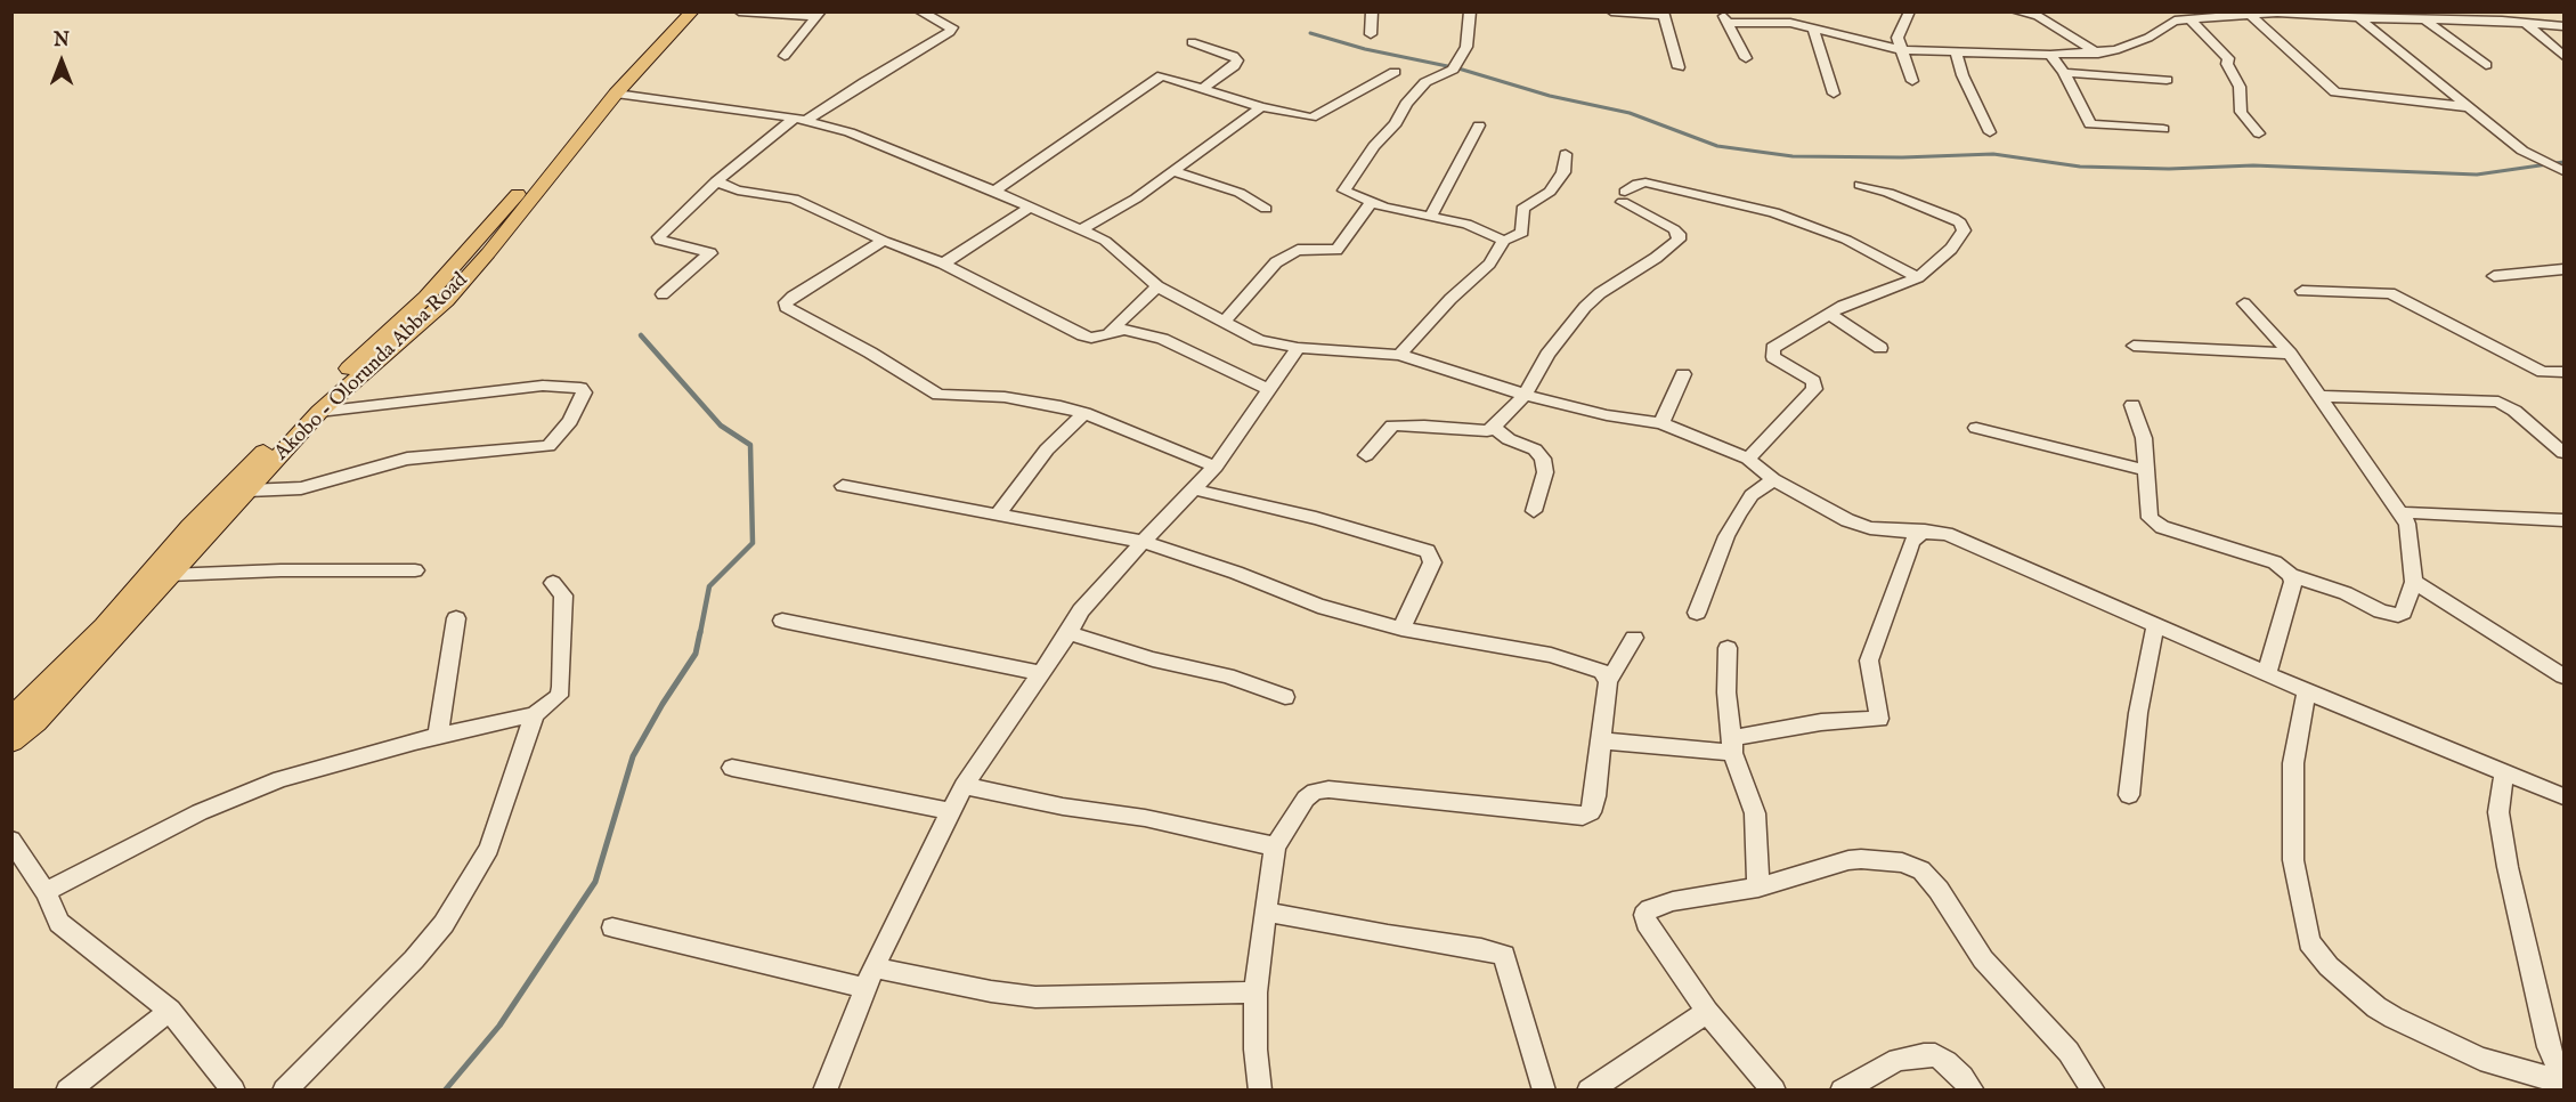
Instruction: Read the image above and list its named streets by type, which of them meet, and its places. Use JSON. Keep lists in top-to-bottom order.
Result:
{
  "streets": {
    "main road": ["Akobo - Olorunda Abba Road"]
  },
  "north": "top"
}
